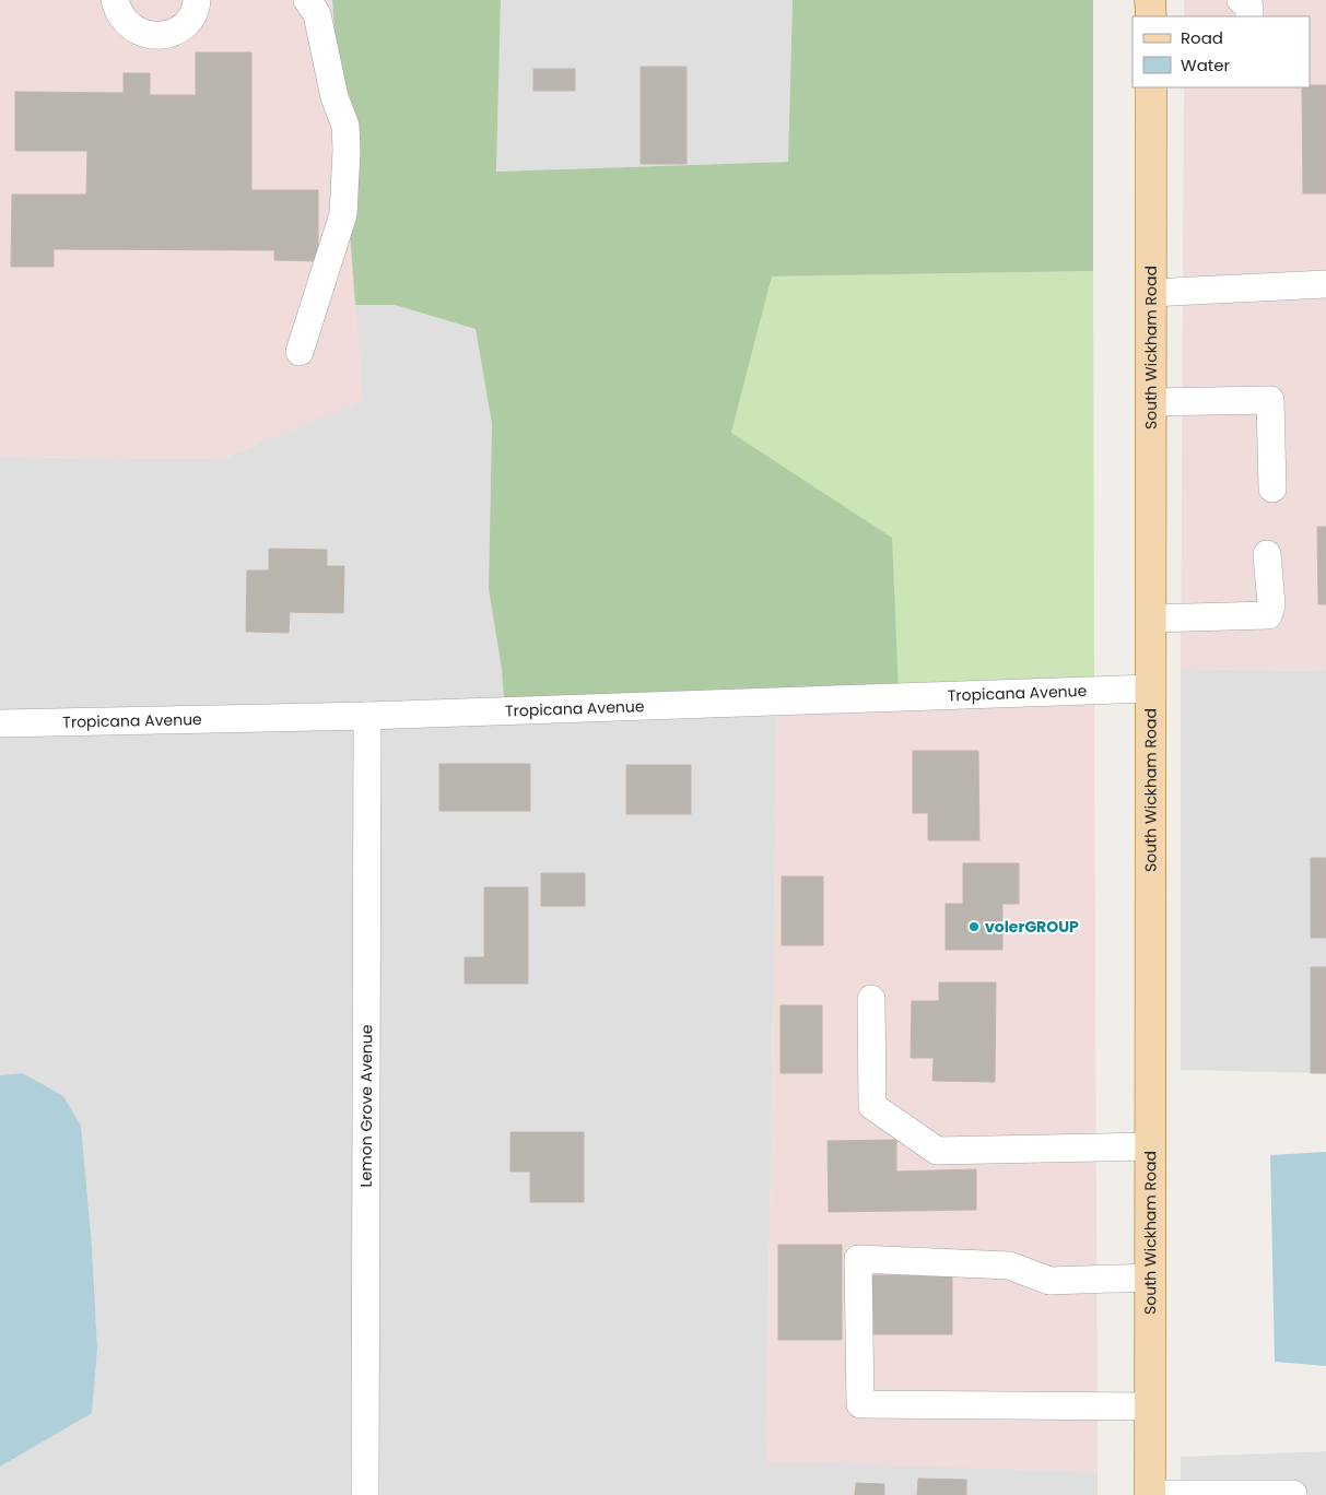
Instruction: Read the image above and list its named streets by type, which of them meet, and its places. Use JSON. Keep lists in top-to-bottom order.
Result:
{
  "streets": {
    "main road": ["South Wickham Road"],
    "street": ["Tropicana Avenue", "Lemon Grove Avenue"]
  },
  "crossings": [
    ["South Wickham Road", "Tropicana Avenue"],
    ["Tropicana Avenue", "Lemon Grove Avenue"]
  ],
  "places": ["volerGROUP"],
  "legend": ["Road", "Water"]
}
